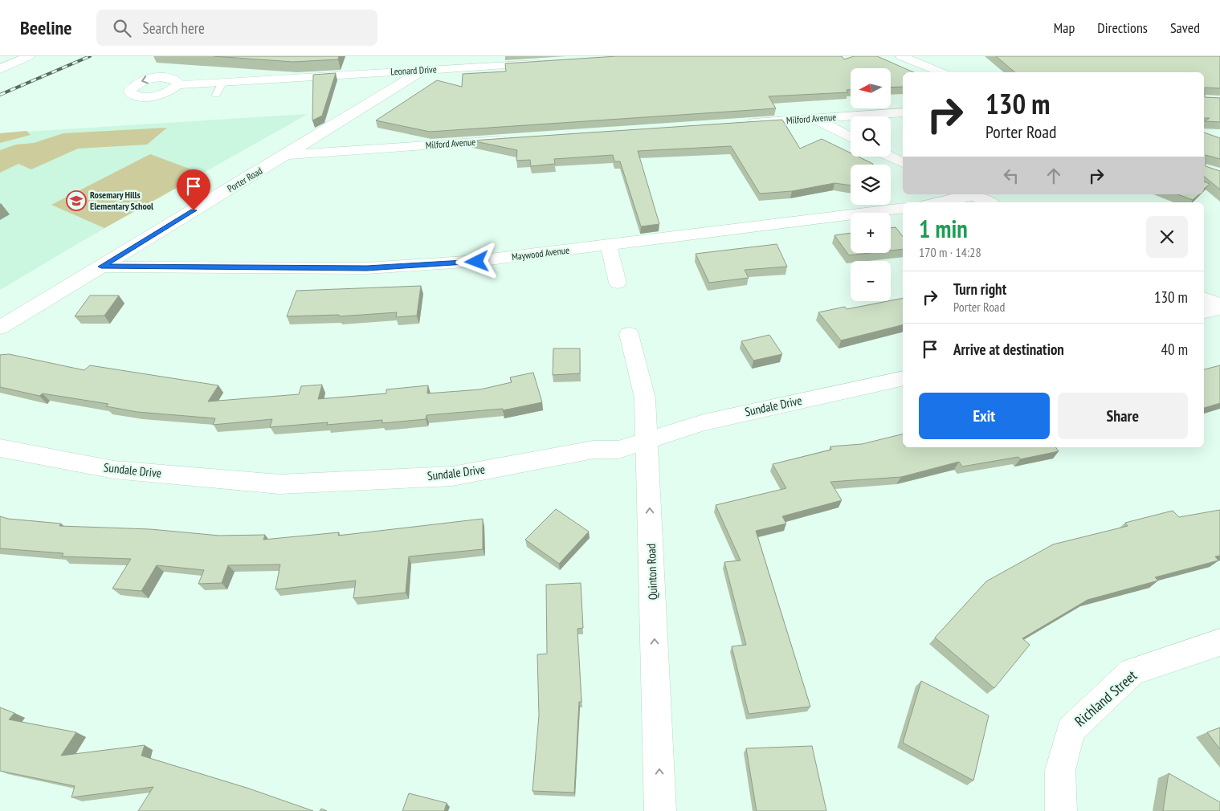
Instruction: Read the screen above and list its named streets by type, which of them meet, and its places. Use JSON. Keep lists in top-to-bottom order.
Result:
{
  "streets": {
    "street": [
      "Leonard Drive",
      "Milford Avenue",
      "Porter Road",
      "Maywood Avenue",
      "Sundale Drive",
      "Quinton Road",
      "Richland Street"
    ]
  },
  "crossings": [
    ["Leonard Drive", "Porter Road"],
    ["Milford Avenue", "Porter Road"],
    ["Porter Road", "Maywood Avenue"],
    ["Sundale Drive", "Quinton Road"]
  ],
  "one_way": ["Quinton Road"],
  "places": {
    "school or university": ["Rosemary Hills Elementary School"]
  },
  "north": "left",
  "page": {
    "header": "Beeline",
    "search": "Search here",
    "nav": ["Map", "Directions", "Saved"],
    "map_buttons": ["+", "−"],
    "turn": ["130 m", "Porter Road"],
    "heading": ["1 min", "170 m · 14:28"],
    "list": [
      {
        "name": "Turn right",
        "note": "Porter Road",
        "value": "130 m"
      },
      {
        "name": "Arrive at destination",
        "value": "40 m"
      }
    ],
    "buttons": ["Exit", "Share"]
  }
}
